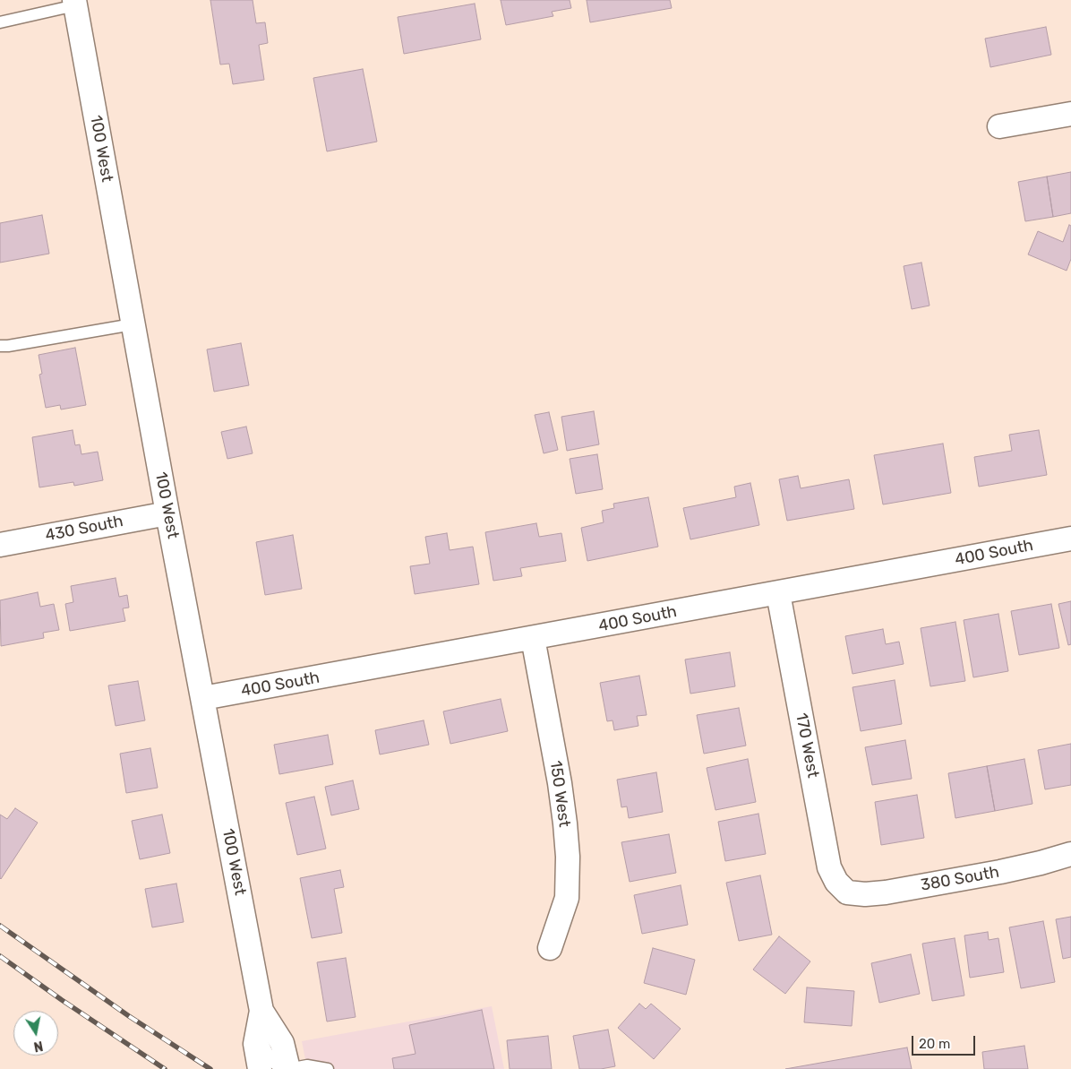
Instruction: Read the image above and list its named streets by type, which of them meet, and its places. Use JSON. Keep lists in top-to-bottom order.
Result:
{
  "streets": {
    "street": [
      "100 West",
      "430 South",
      "400 South",
      "170 West",
      "150 West",
      "380 South"
    ]
  },
  "crossings": [
    ["100 West", "430 South"],
    ["100 West", "400 South"],
    ["400 South", "170 West"],
    ["400 South", "150 West"],
    ["170 West", "380 South"]
  ],
  "scale_bar": "20 m",
  "north": "bottom"
}
